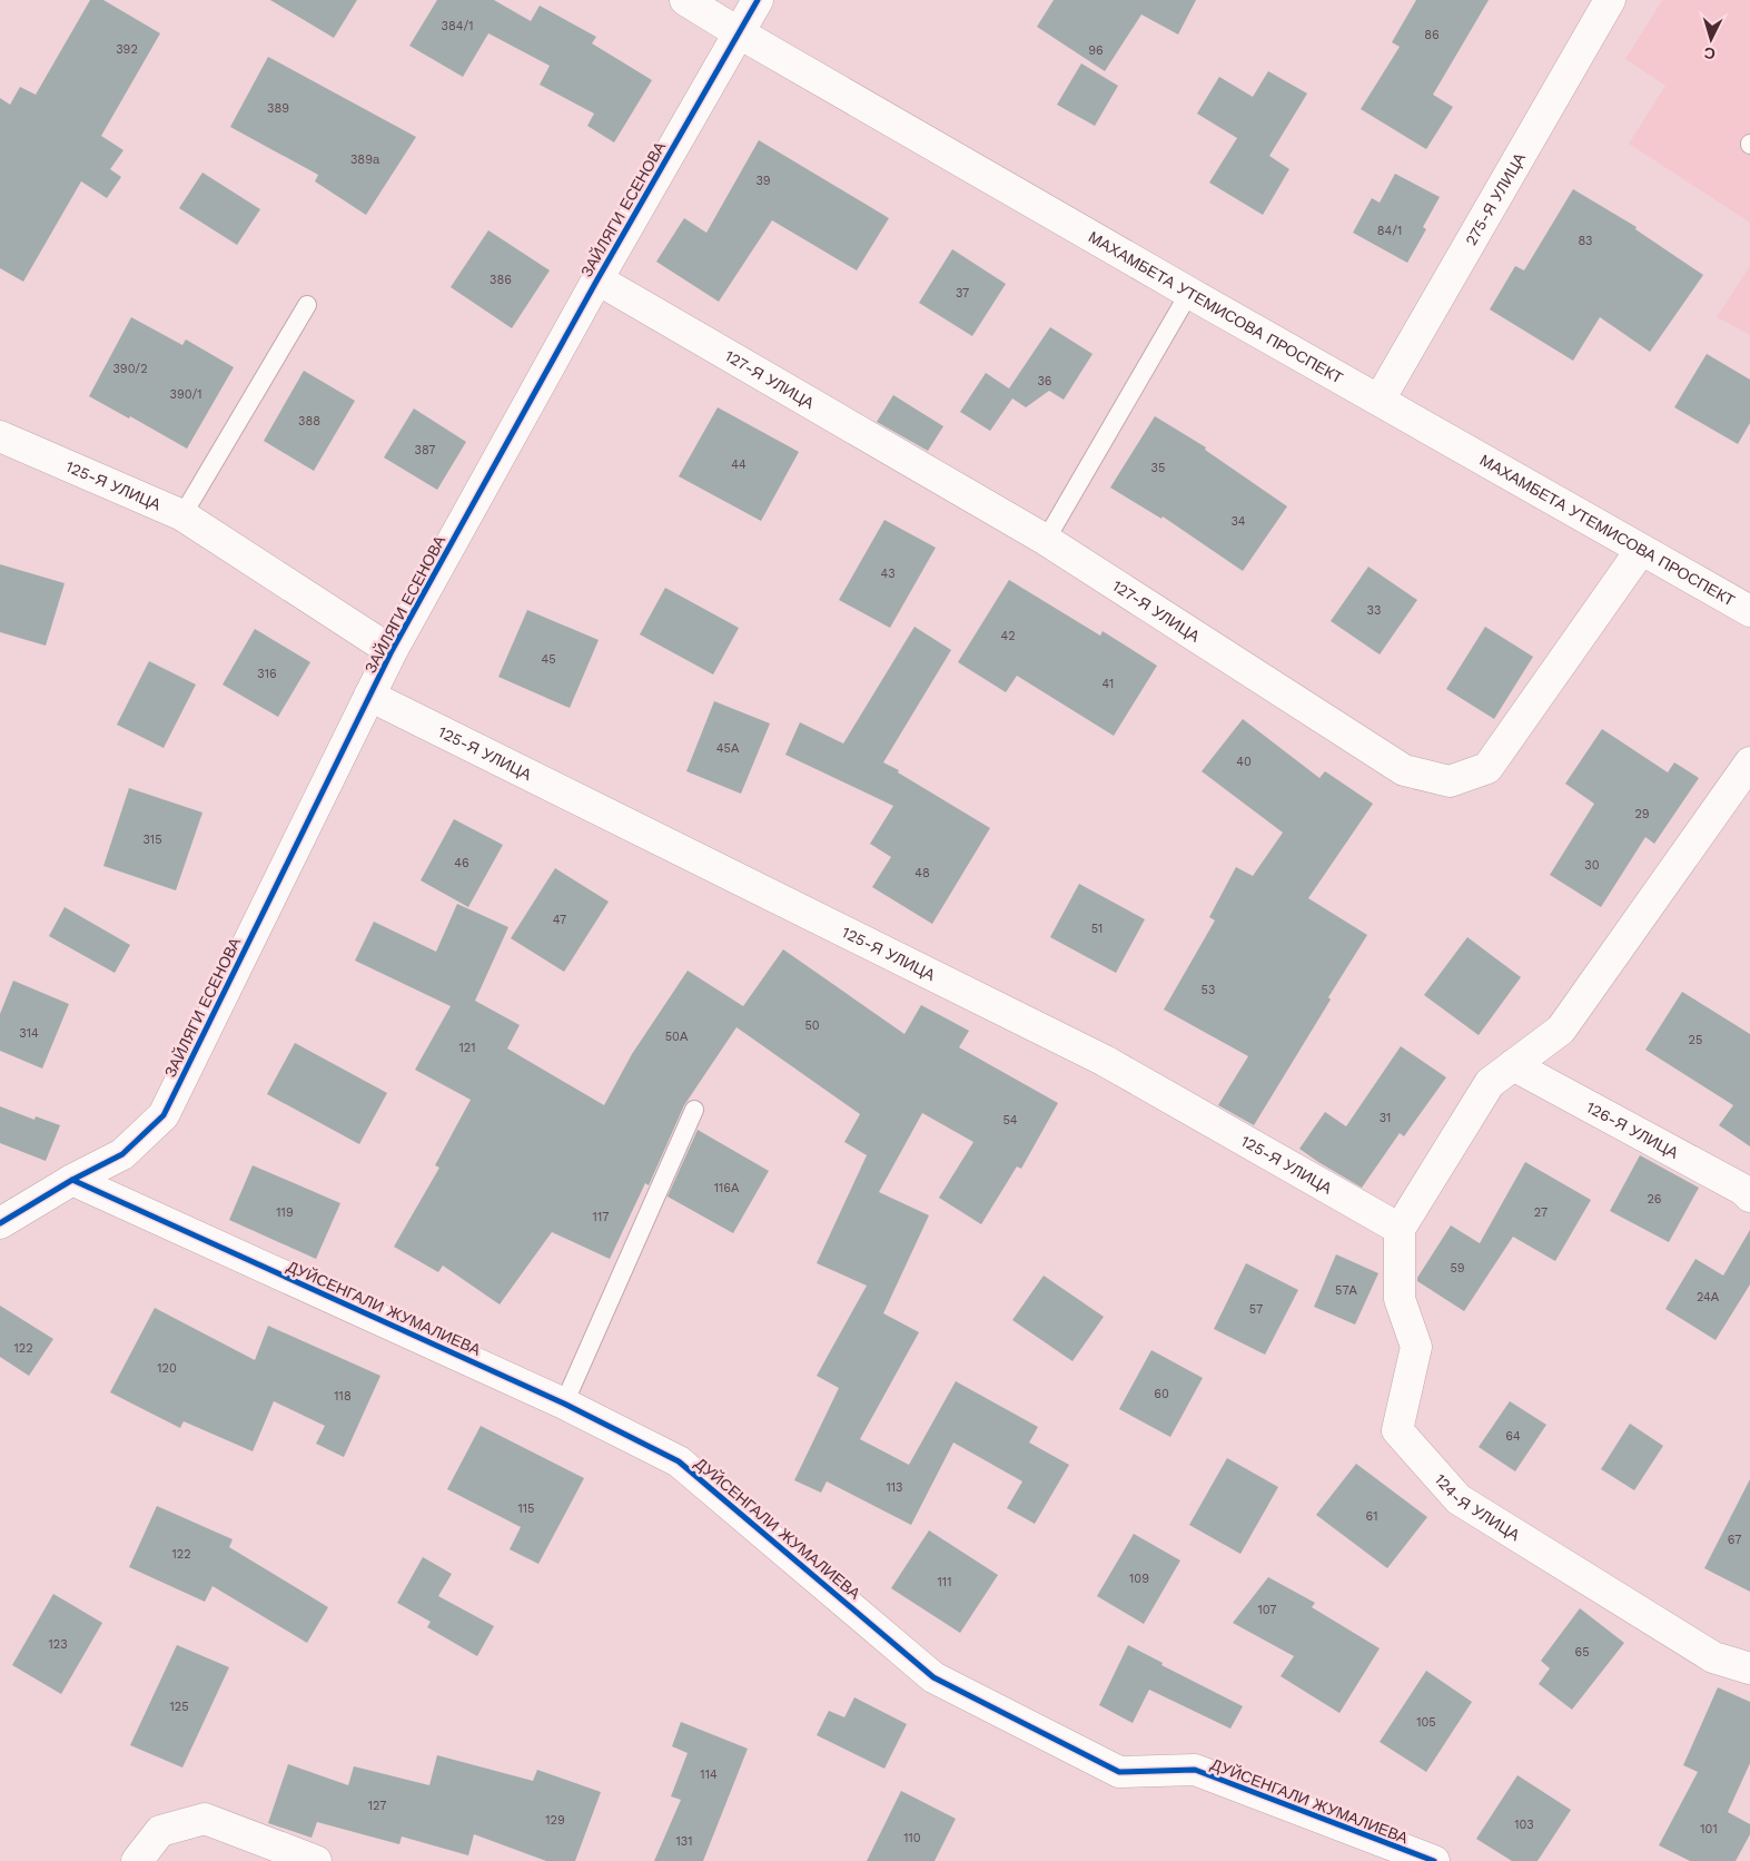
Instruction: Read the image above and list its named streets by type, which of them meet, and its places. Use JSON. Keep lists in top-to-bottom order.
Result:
{
  "streets": {
    "street": [
      "275-Я УЛИЦА",
      "ЗАЙЛЯГИ ЕСЕНОВА",
      "МАХАМБЕТА УТЕМИСОВА ПРОСПЕКТ",
      "127-Я УЛИЦА",
      "125-Я УЛИЦА",
      "126-Я УЛИЦА",
      "ДУЙСЕНГАЛИ ЖУМАЛИЕВА",
      "124-Я УЛИЦА"
    ]
  },
  "crossings": [
    ["275-Я УЛИЦА", "МАХАМБЕТА УТЕМИСОВА ПРОСПЕКТ"],
    ["ЗАЙЛЯГИ ЕСЕНОВА", "МАХАМБЕТА УТЕМИСОВА ПРОСПЕКТ"],
    ["ЗАЙЛЯГИ ЕСЕНОВА", "127-Я УЛИЦА"],
    ["ЗАЙЛЯГИ ЕСЕНОВА", "125-Я УЛИЦА"],
    ["ЗАЙЛЯГИ ЕСЕНОВА", "ДУЙСЕНГАЛИ ЖУМАЛИЕВА"],
    ["МАХАМБЕТА УТЕМИСОВА ПРОСПЕКТ", "127-Я УЛИЦА"],
    ["125-Я УЛИЦА", "124-Я УЛИЦА"]
  ],
  "house_numbers": [
    "384/1",
    "86",
    "392",
    "96",
    "389",
    "389а",
    "39",
    "84/1",
    "83",
    "386",
    "37",
    "390/2",
    "36",
    "390/1",
    "388",
    "387",
    "44",
    "35",
    "34",
    "43",
    "33",
    "42",
    "45",
    "316",
    "41",
    "45А",
    "40",
    "29",
    "315",
    "46",
    "30",
    "48",
    "47",
    "51",
    "53",
    "50",
    "314",
    "50А",
    "25",
    "121",
    "31",
    "54",
    "116А",
    "26",
    "119",
    "27",
    "117",
    "59",
    "57А",
    "24А",
    "57",
    "122",
    "120",
    "60",
    "118",
    "64",
    "113",
    "115",
    "61",
    "67",
    "122",
    "109",
    "111",
    "107",
    "123",
    "65",
    "125",
    "105",
    "114",
    "127",
    "129",
    "103",
    "101",
    "110",
    "131"
  ],
  "north": "bottom"
}
